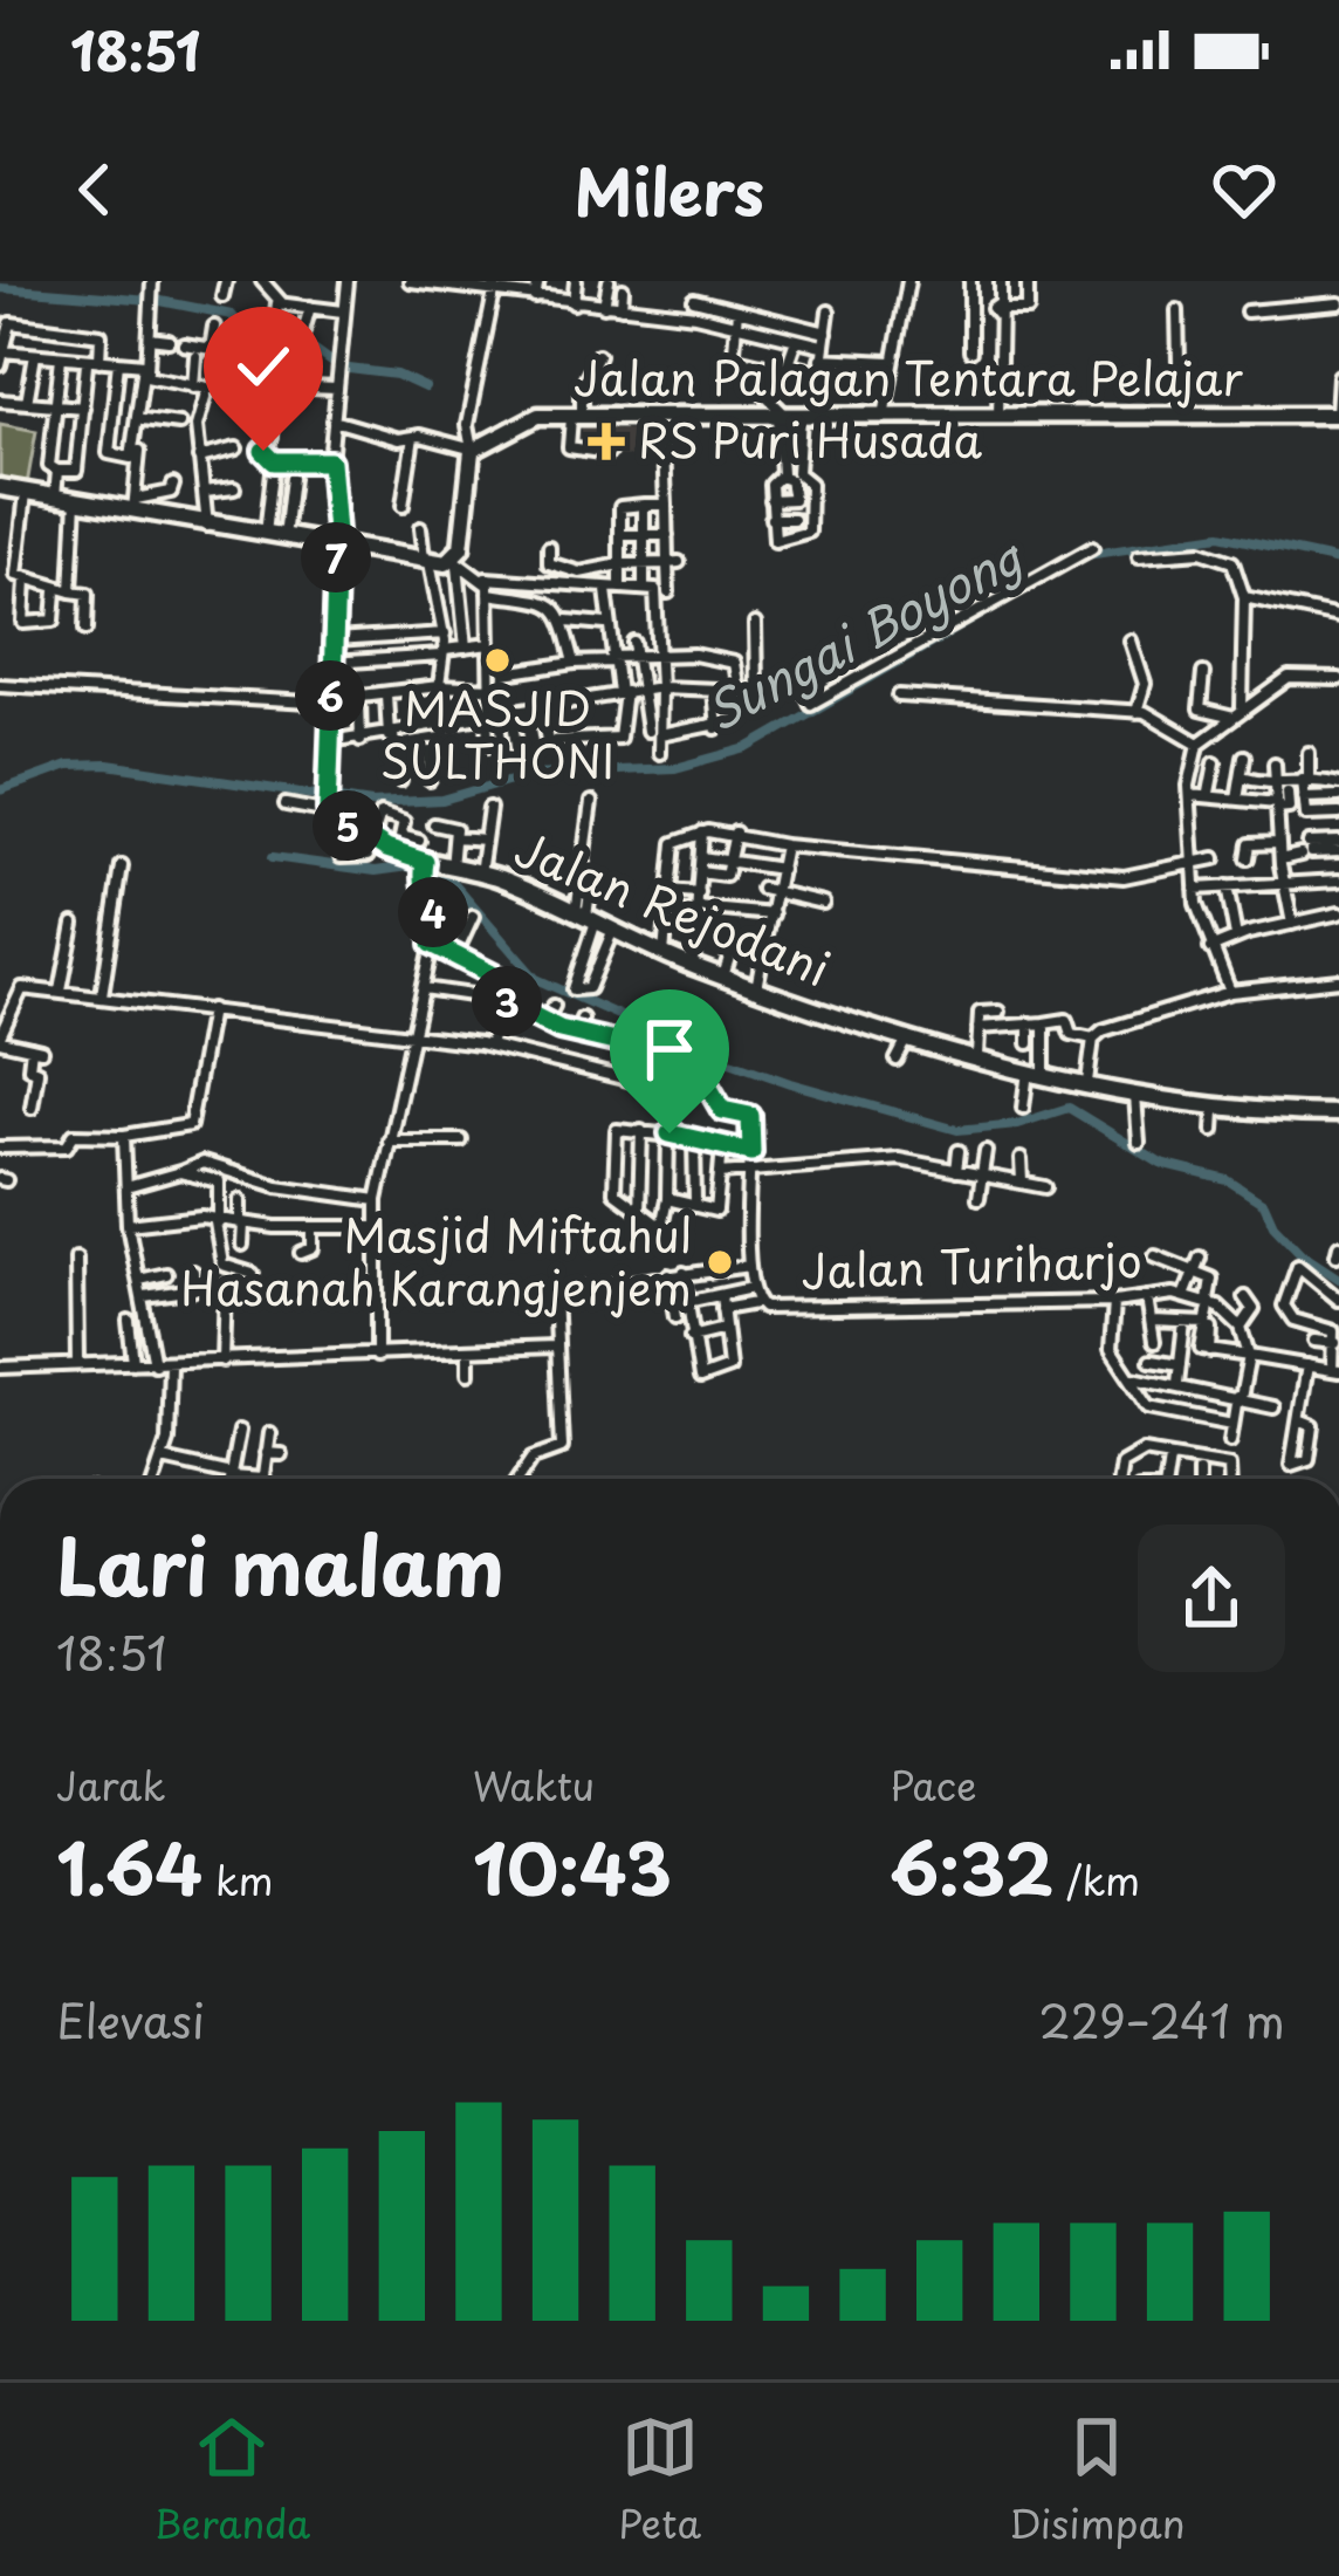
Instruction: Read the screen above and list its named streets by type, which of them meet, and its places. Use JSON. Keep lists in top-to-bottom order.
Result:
{
  "streets": {
    "main road": ["Jalan Palagan Tentara Pelajar", "Jalan Rejodani"],
    "street": ["Jalan Turiharjo"]
  },
  "water": ["Sungai Boyong"],
  "places": {
    "health": ["RS Puri Husada"],
    "other": ["MASJID SULTHONI", "Masjid Miftahul Hasanah Karangjenjem"]
  },
  "page": {
    "status": "18:51",
    "header": "Milers",
    "pins": [
      "7",
      "6",
      "5",
      "4",
      "3"
    ],
    "heading": ["Lari malam", "18:51"],
    "stats": [
      ["Jarak", "1.64 km"],
      ["Waktu", "10:43"],
      ["Pace", "6:32 /km"]
    ],
    "chart": ["Elevasi", "229–241 m"],
    "tabs": ["Beranda", "Peta", "Disimpan"]
  }
}
